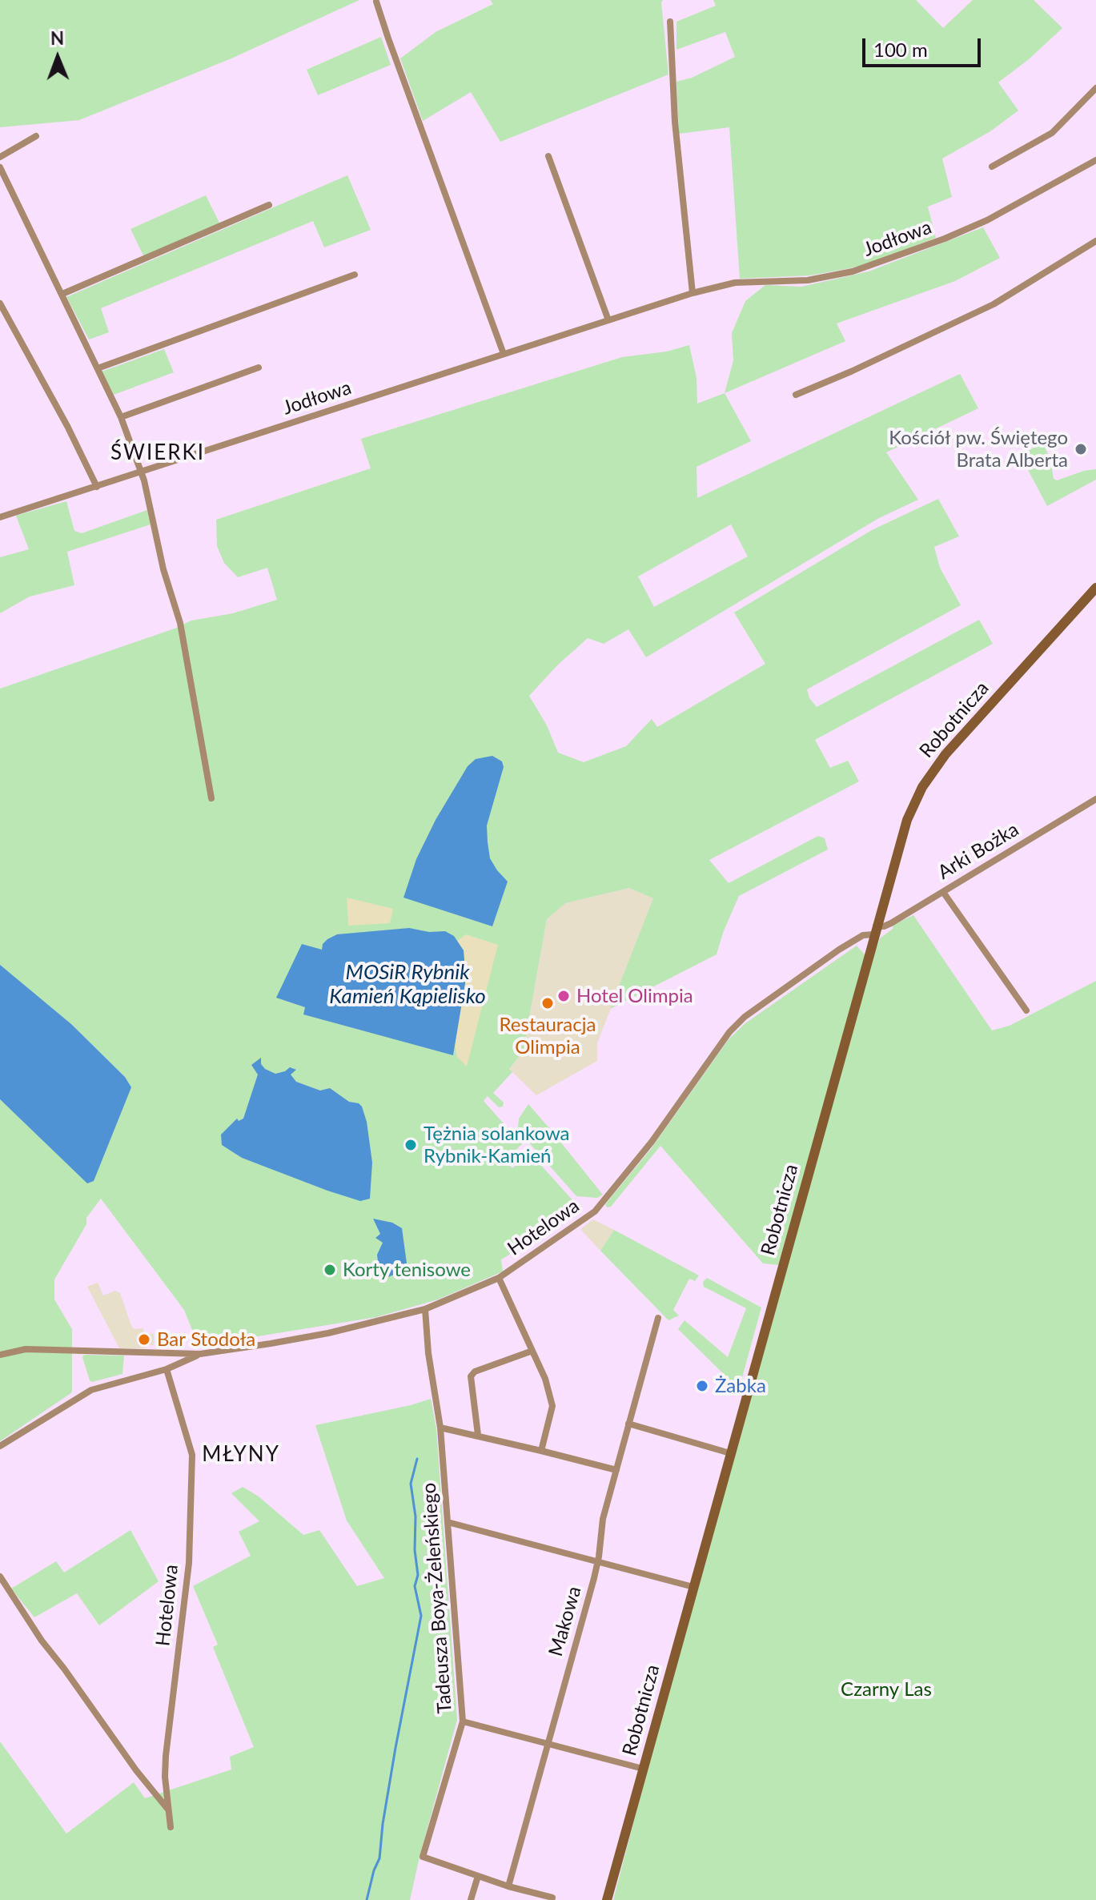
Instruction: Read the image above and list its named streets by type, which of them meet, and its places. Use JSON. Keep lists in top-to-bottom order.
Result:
{
  "streets": {
    "street": [
      "Jodłowa",
      "Robotnicza",
      "Arki Bożka",
      "Hotelowa",
      "Tadeusza Boya-Żeleńskiego",
      "Makowa"
    ]
  },
  "crossings": [
    ["Robotnicza", "Arki Bożka"],
    ["Robotnicza", "Hotelowa"],
    ["Arki Bożka", "Hotelowa"],
    ["Hotelowa", "Tadeusza Boya-Żeleńskiego"],
    ["Tadeusza Boya-Żeleńskiego", "Makowa"]
  ],
  "districts": ["ŚWIERKI", "MŁYNY"],
  "water": ["MOSiR Rybnik Kamień Kąpielisko"],
  "parks": ["Czarny Las"],
  "places": [
    "Kościół pw. Świętego Brata Alberta",
    "Hotel Olimpia",
    "Restauracja Olimpia",
    "Tężnia solankowa Rybnik-Kamień",
    "Korty tenisowe",
    "Bar Stodoła",
    "Żabka"
  ],
  "scale_bar": "100 m",
  "north": "top"
}
